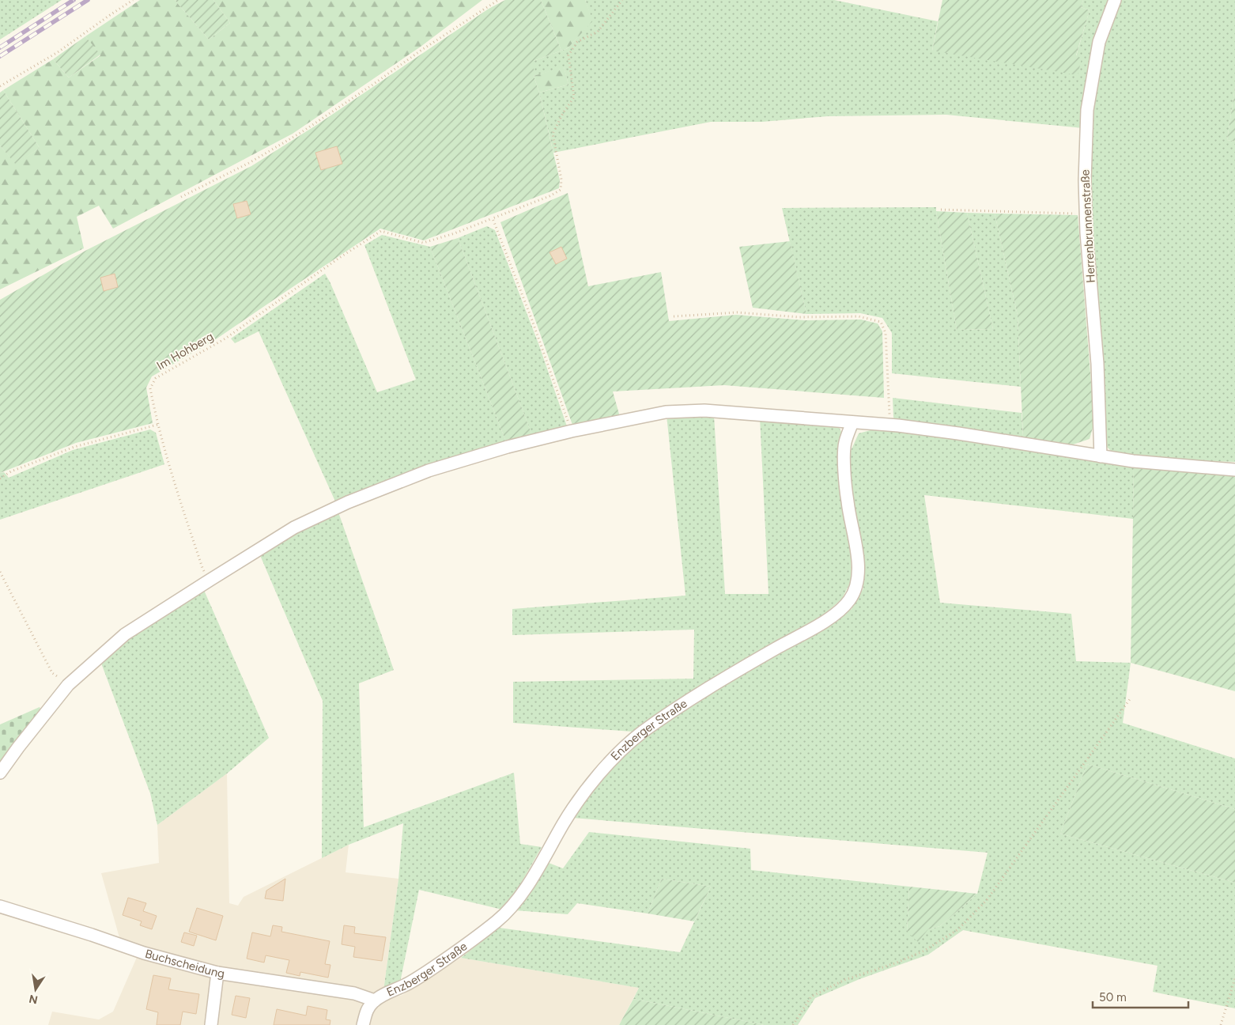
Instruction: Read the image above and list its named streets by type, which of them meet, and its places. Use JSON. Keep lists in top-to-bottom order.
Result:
{
  "streets": {
    "street": ["Herrenbrunnenstraße", "Enzberger Straße", "Buchscheidung"],
    "path": ["Im Hohberg"]
  },
  "crossings": [
    ["Enzberger Straße", "Buchscheidung"]
  ],
  "scale_bar": "50 m",
  "north": "bottom"
}
